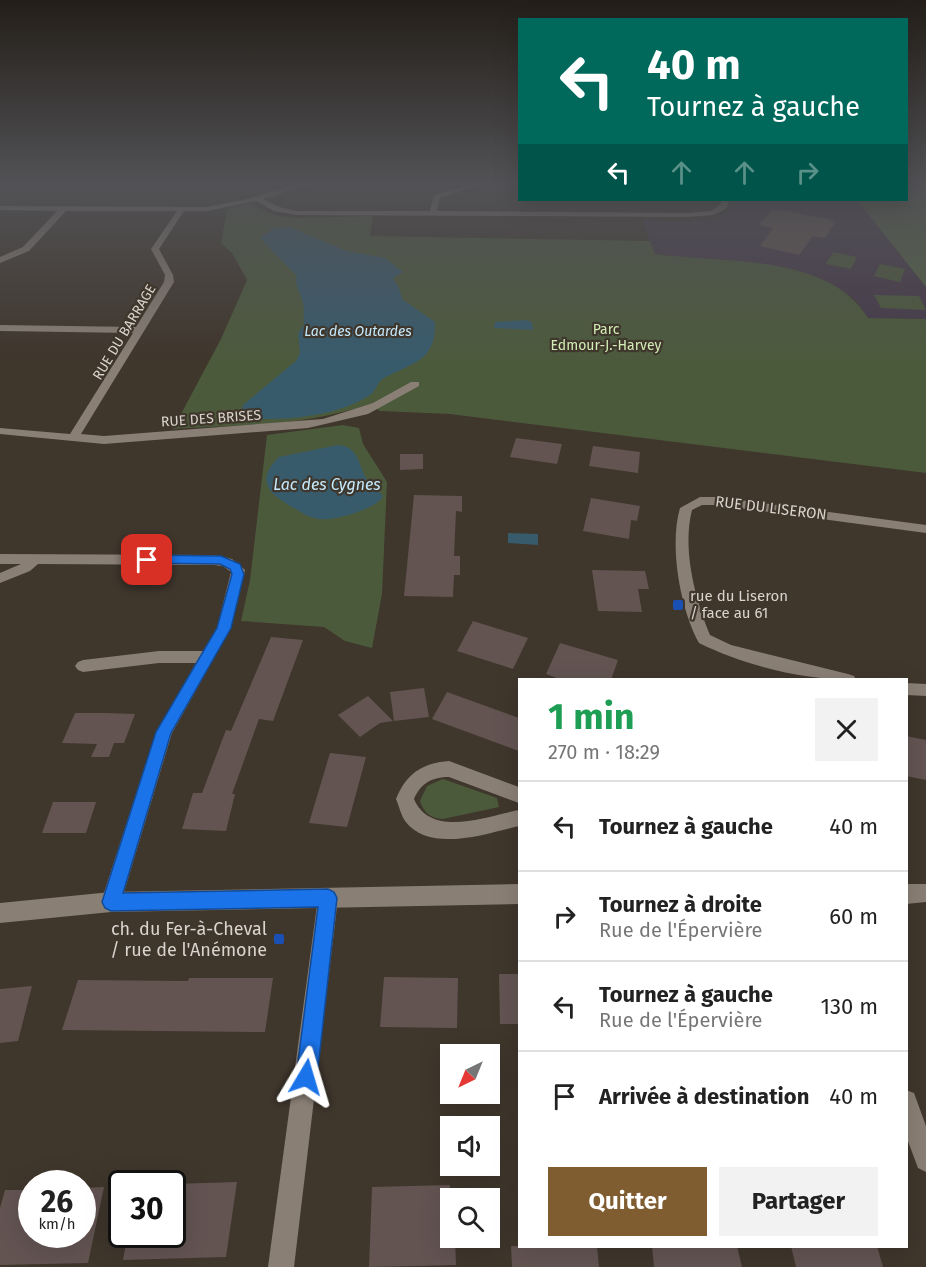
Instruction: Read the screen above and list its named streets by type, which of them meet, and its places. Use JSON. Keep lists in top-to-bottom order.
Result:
{
  "streets": {
    "street": ["RUE DU BARRAGE", "RUE DES BRISES", "RUE DU LISERON"]
  },
  "crossings": [
    ["RUE DU BARRAGE", "RUE DES BRISES"]
  ],
  "water": ["Lac des Outardes", "Lac des Cygnes"],
  "parks": ["Parc Edmour-J.-Harvey"],
  "places": {
    "transit": ["rue du Liseron / face au 61", "ch. du Fer-à-Cheval / rue de l'Anémone"]
  },
  "north": "bottom left",
  "page": {
    "turn": ["40 m", "Tournez à gauche"],
    "heading": ["1 min", "270 m · 18:29"],
    "list": [
      {
        "name": "Tournez à gauche",
        "value": "40 m"
      },
      {
        "name": "Tournez à droite",
        "note": "Rue de l'Épervière",
        "value": "60 m"
      },
      {
        "name": "Tournez à gauche",
        "note": "Rue de l'Épervière",
        "value": "130 m"
      },
      {
        "name": "Arrivée à destination",
        "value": "40 m"
      }
    ],
    "buttons": ["Quitter", "Partager"],
    "speed": "26 km/h",
    "limit": "30"
  }
}
